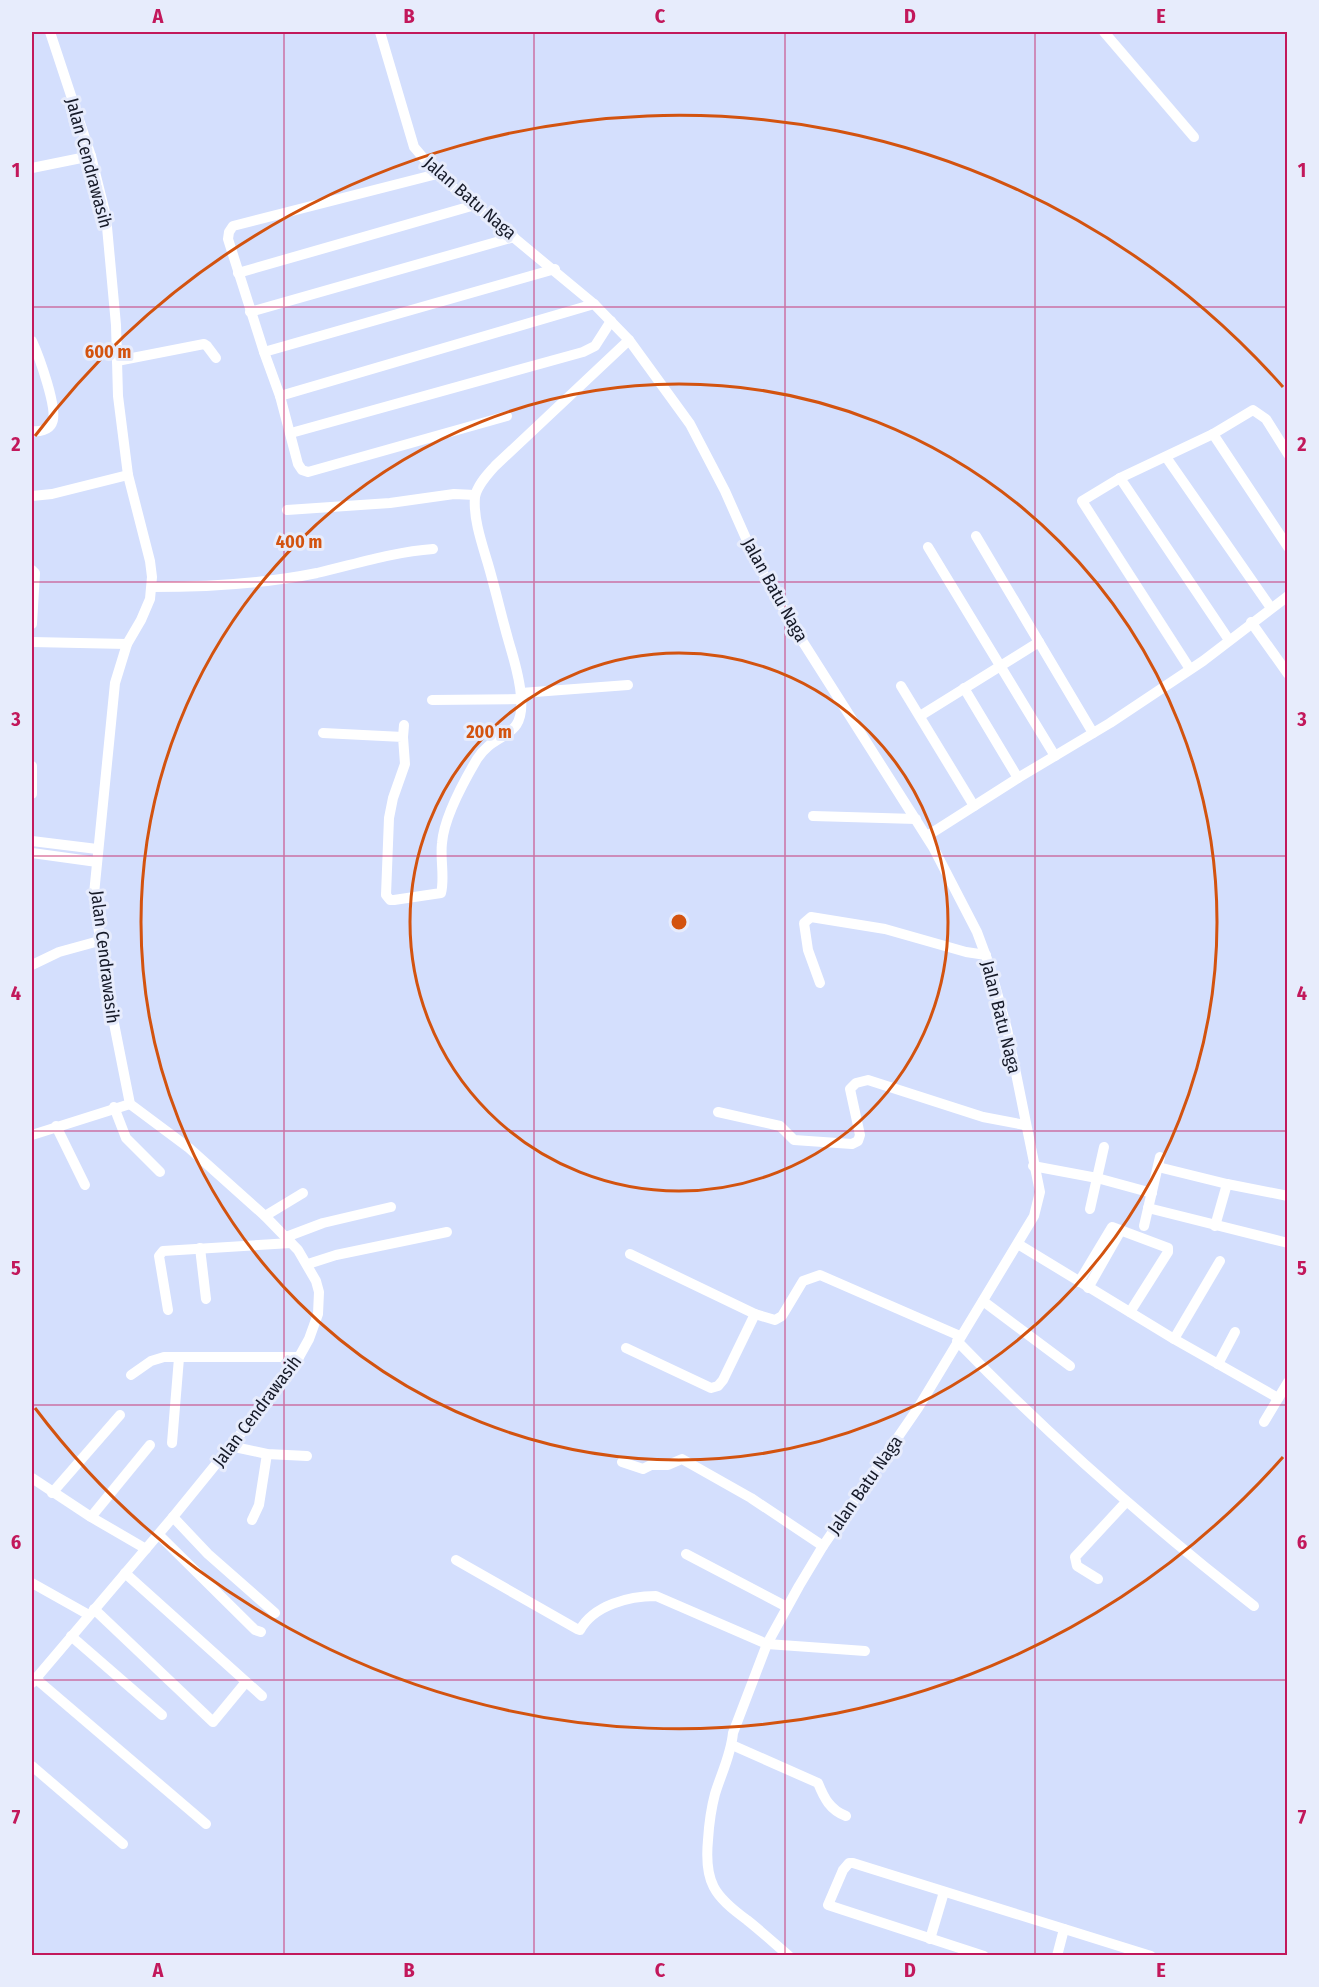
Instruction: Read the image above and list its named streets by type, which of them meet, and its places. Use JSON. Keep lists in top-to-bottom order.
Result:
{
  "streets": {
    "street": ["Jalan Cendrawasih", "Jalan Batu Naga"]
  },
  "grid": {
    "columns": [
      "A",
      "B",
      "C",
      "D",
      "E"
    ],
    "rows": [
      "1",
      "2",
      "3",
      "4",
      "5",
      "6",
      "7"
    ]
  },
  "rings": ["600 m", "400 m", "200 m"]
}
